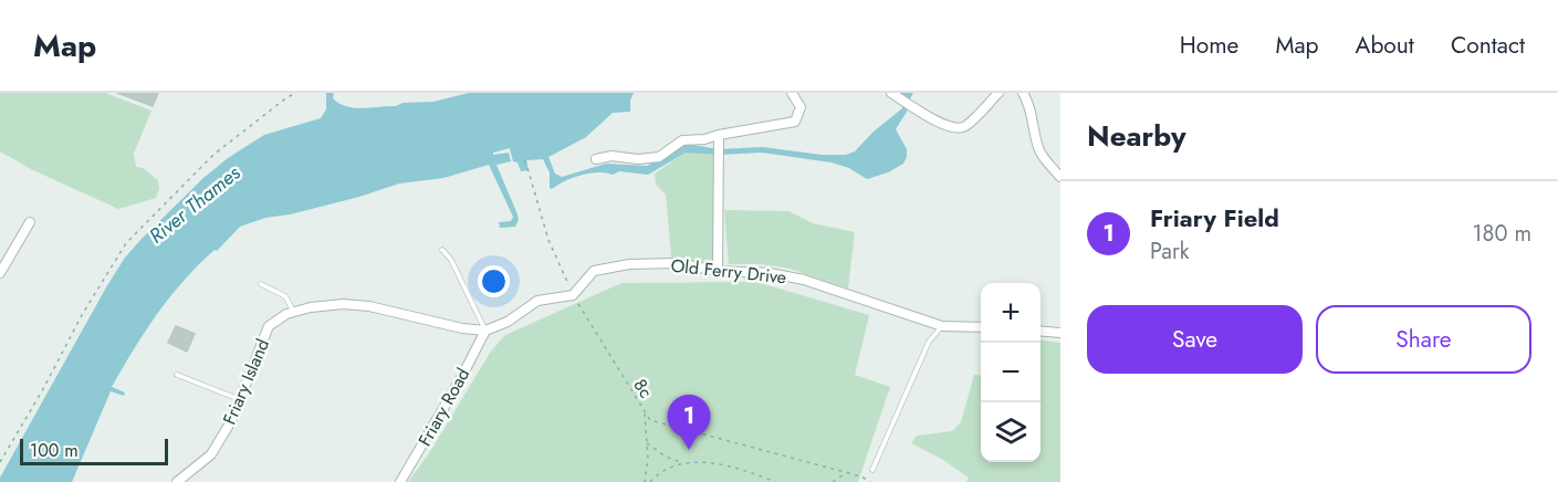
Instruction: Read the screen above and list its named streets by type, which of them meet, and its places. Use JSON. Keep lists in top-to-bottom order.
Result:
{
  "streets": {
    "street": ["Old Ferry Drive", "Friary Island", "Friary Road"],
    "path": ["8c"]
  },
  "crossings": [
    ["Old Ferry Drive", "8c"],
    ["Friary Island", "Friary Road"]
  ],
  "water": ["River Thames"],
  "scale_bar": "100 m",
  "page": {
    "header": "Map",
    "nav": [
      "Home",
      "Map",
      "About",
      "Contact"
    ],
    "heading": "Nearby",
    "list": [
      {
        "mark": "1",
        "name": "Friary Field",
        "note": "Park",
        "value": "180 m"
      }
    ],
    "map_buttons": ["+", "−"],
    "buttons": ["Save", "Share"],
    "pins": "1",
    "scale": "100 m"
  }
}
